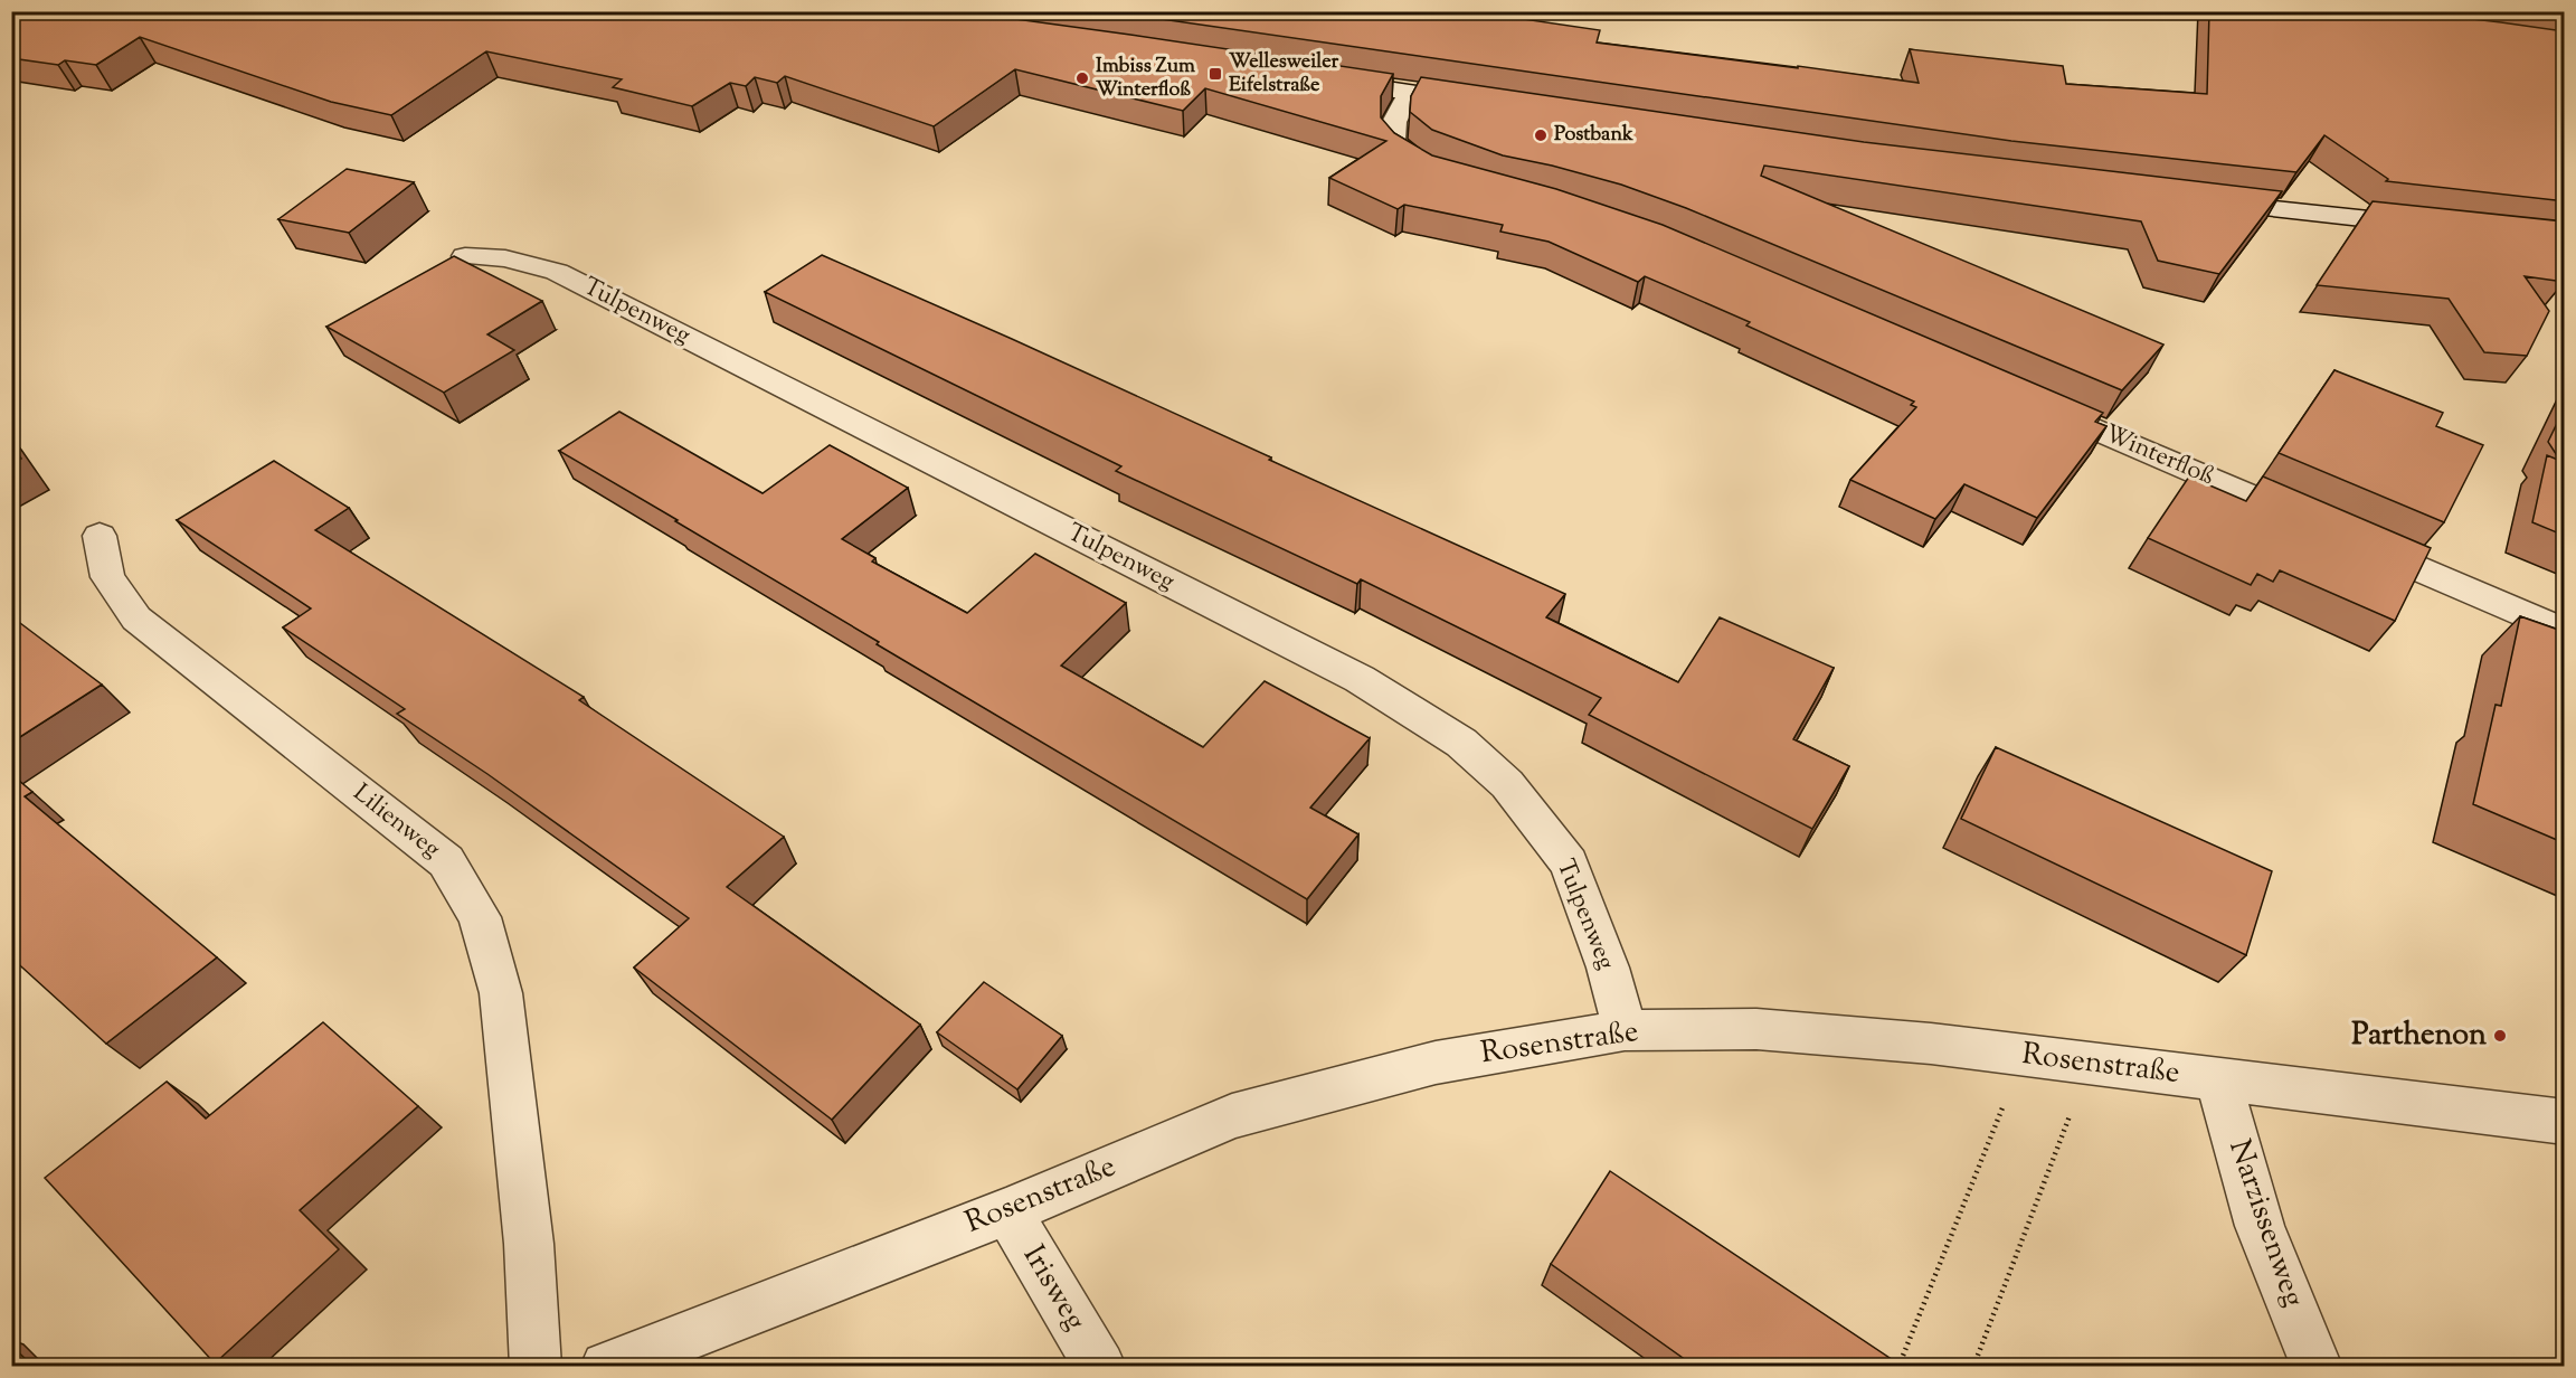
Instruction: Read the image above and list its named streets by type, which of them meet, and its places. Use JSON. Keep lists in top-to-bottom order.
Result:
{
  "streets": {
    "street": [
      "Tulpenweg",
      "Winterfloß",
      "Lilienweg",
      "Rosenstraße",
      "Narzissenweg",
      "Irisweg"
    ]
  },
  "crossings": [
    ["Tulpenweg", "Rosenstraße"],
    ["Rosenstraße", "Narzissenweg"],
    ["Rosenstraße", "Irisweg"]
  ],
  "places": {
    "transit": ["Wellesweiler Eifelstraße"],
    "other": ["Imbiss Zum Winterfloß", "Postbank", "Parthenon"]
  }
}
